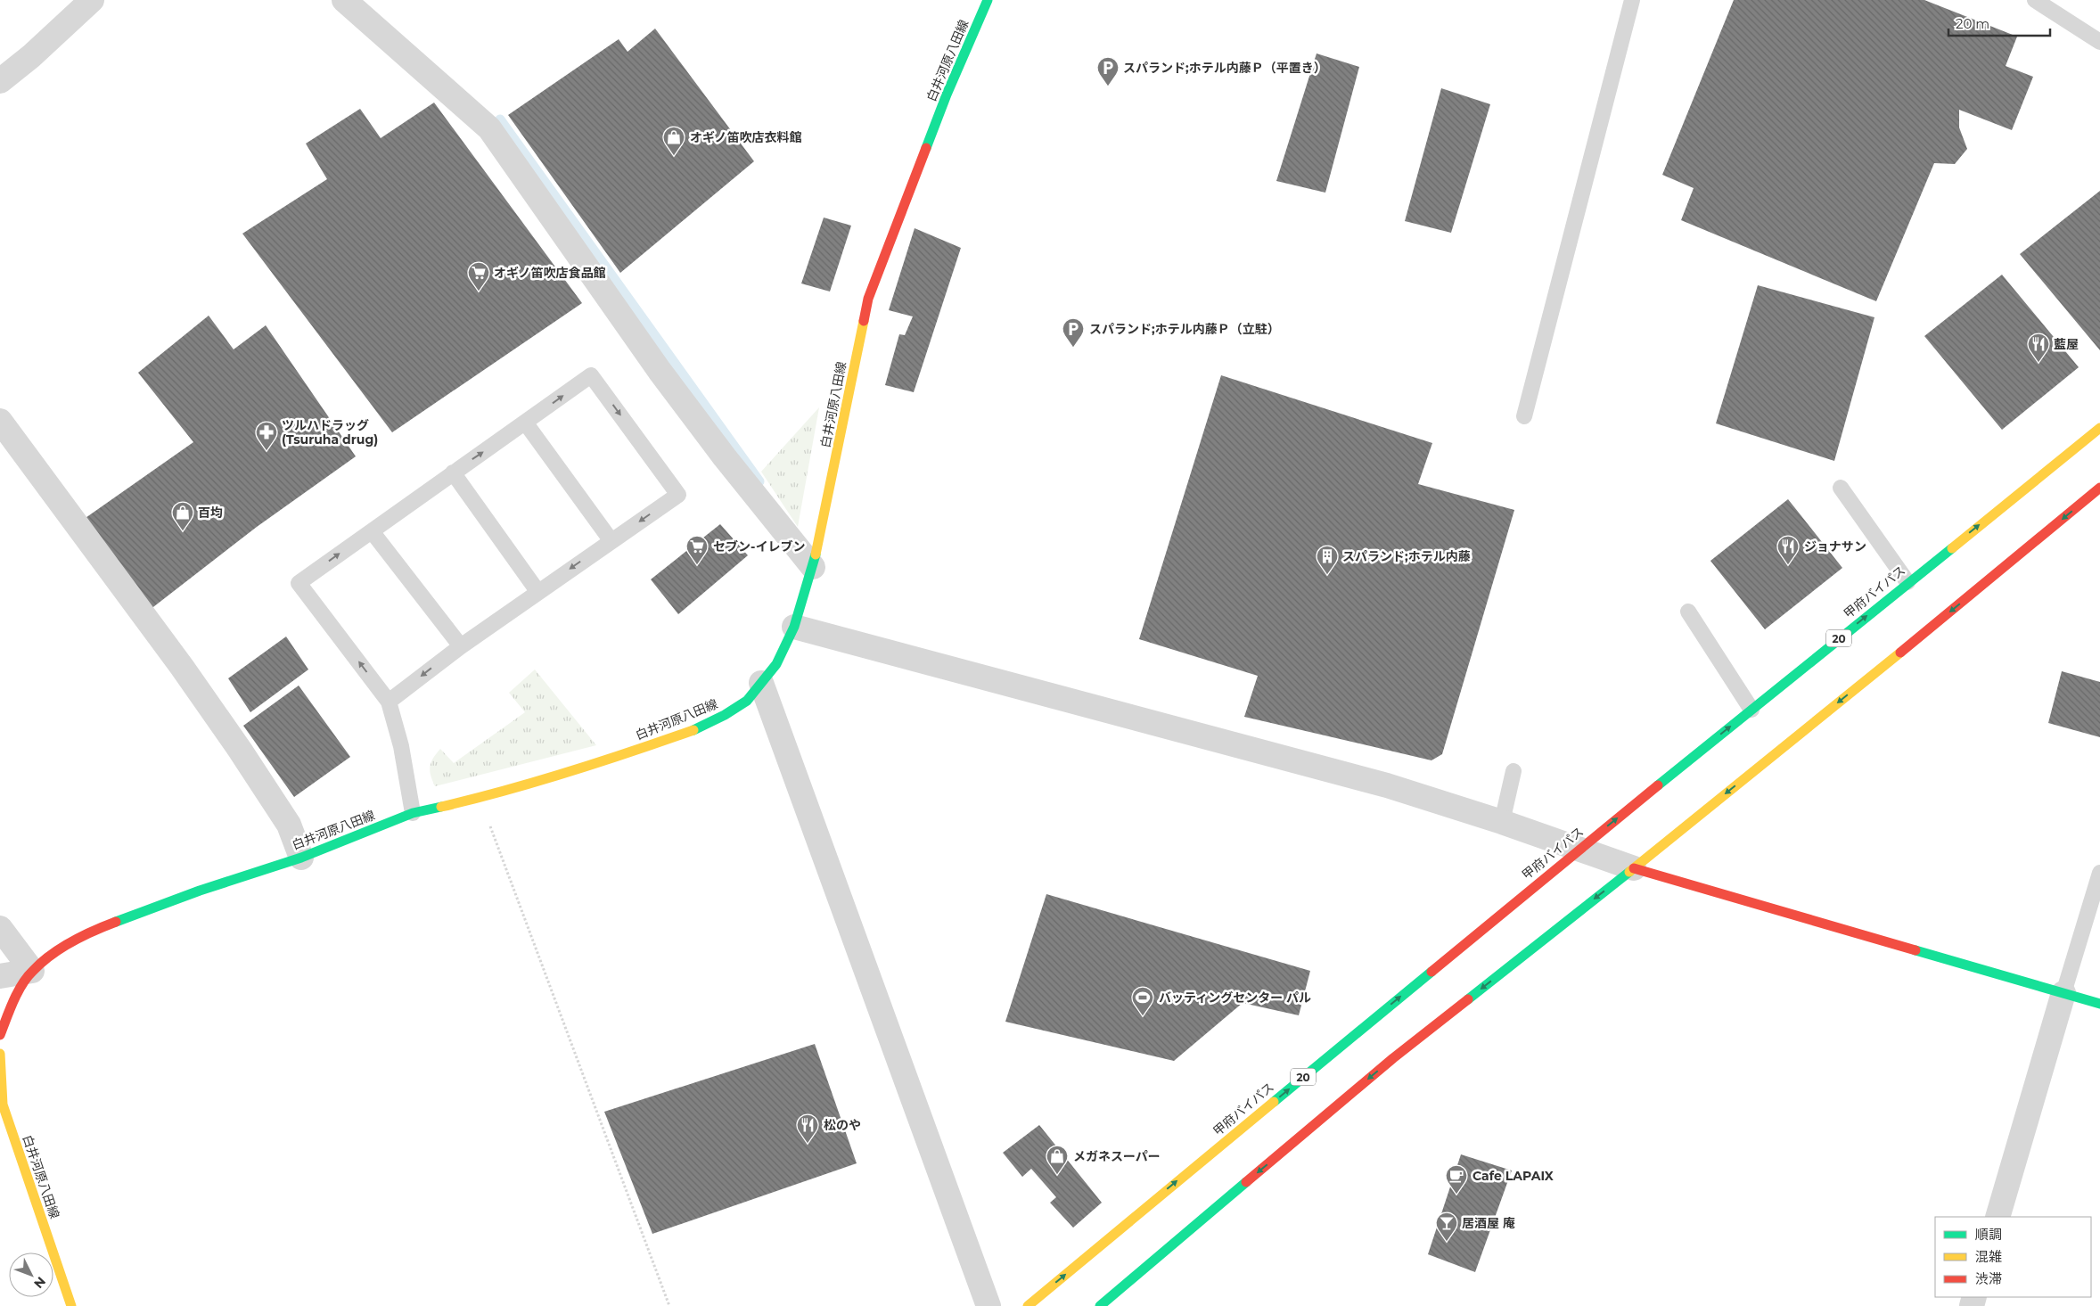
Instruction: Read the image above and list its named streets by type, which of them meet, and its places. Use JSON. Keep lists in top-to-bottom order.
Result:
{
  "streets": {
    "main road": ["白井河原八田線", "甲府バイパス", "20"]
  },
  "places": {
    "parking": ["スパランド;ホテル内藤Ｐ（平置き）", "スパランド;ホテル内藤Ｐ（立駐）"],
    "shop": ["オギノ笛吹店衣料館", "百均", "メガネスーパー"],
    "supermarket": ["オギノ笛吹店食品館", "セブン-イレブン"],
    "restaurant": ["藍屋", "ジョナサン", "松のや"],
    "pharmacy": ["ツルハドラッグ (Tsuruha drug)"],
    "building": ["スパランド;ホテル内藤"],
    "sports": ["バッティングセンター パル"],
    "cafe": ["Cafe LAPAIX"],
    "bar": ["居酒屋 庵"]
  },
  "legend": ["順調", "混雑", "渋滞"],
  "scale_bar": "20 m",
  "north": "bottom right"
}
